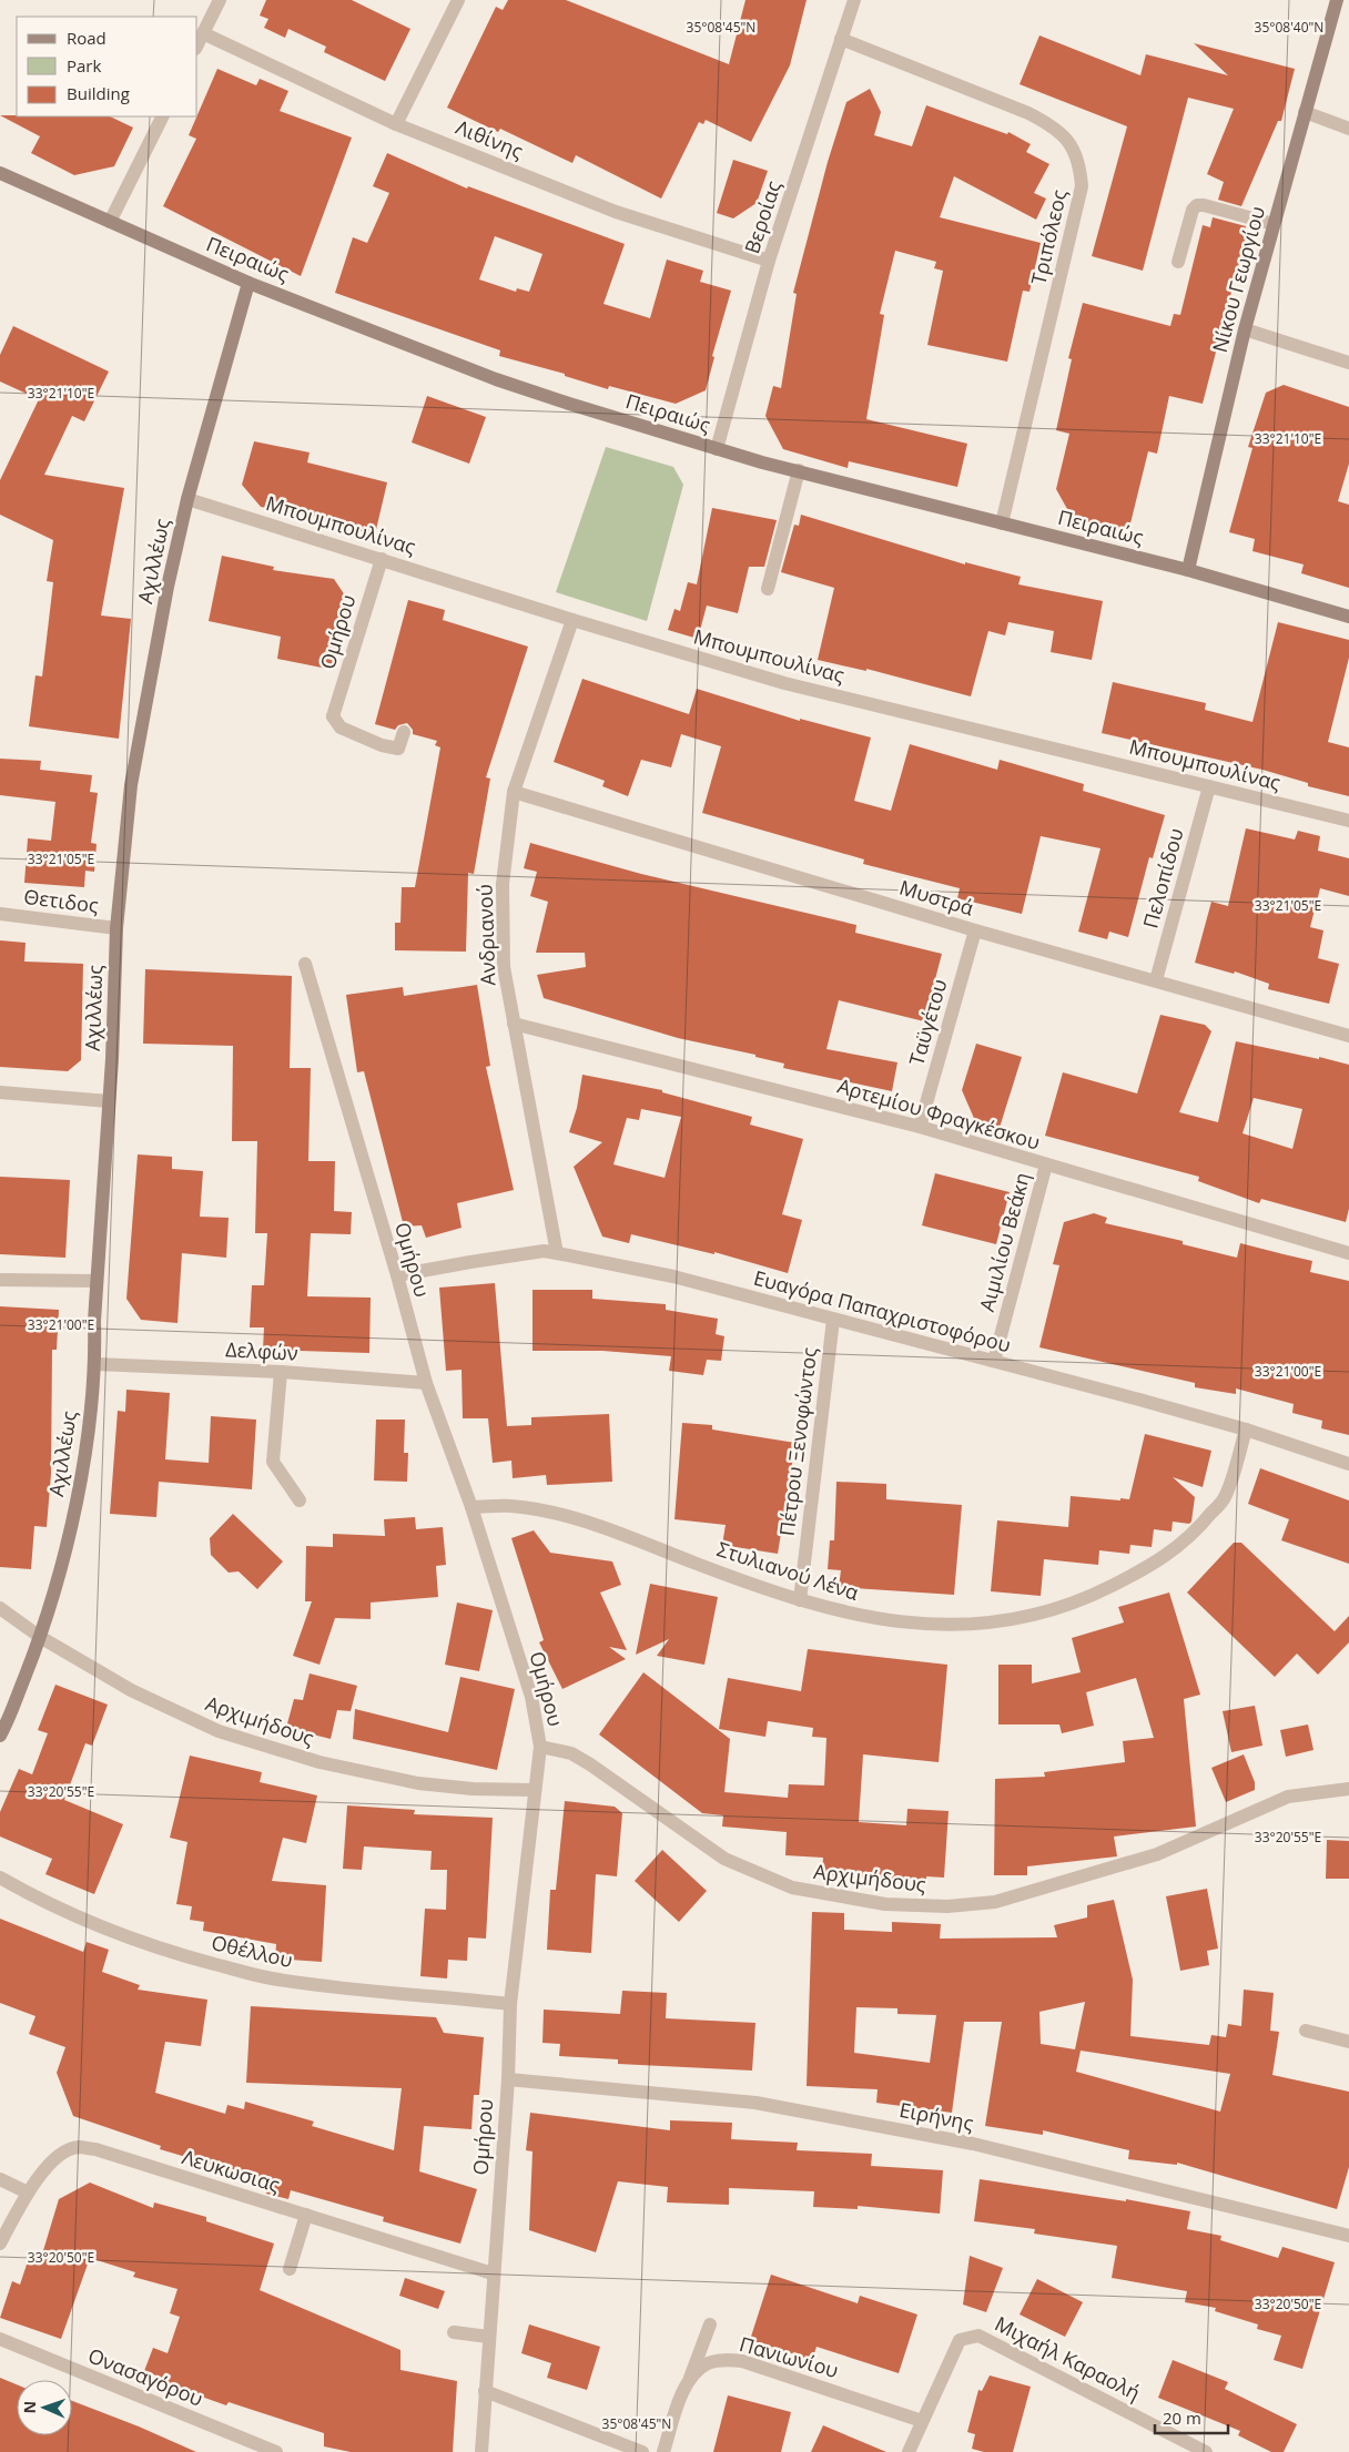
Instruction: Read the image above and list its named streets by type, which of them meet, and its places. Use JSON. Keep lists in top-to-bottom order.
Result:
{
  "streets": {
    "street": [
      "Λιθίνης",
      "Βεροίας",
      "Τριπόλεος",
      "Πειραιώς",
      "Νίκου Γεωργίου",
      "Μπουμπουλίνας",
      "Αχιλλέως",
      "Ομήρου",
      "Πελοπίδου",
      "Μυστρά",
      "Θετιδος",
      "Ανδριανού",
      "Ταϋγέτου",
      "Αρτεμίου Φραγκέσκου",
      "Αιμιλίου Βεάκη",
      "Ευαγόρα Παπαχριστοφόρου",
      "Δελφών",
      "Πέτρου Ξενοφώντος",
      "Στυλιανού Λένα",
      "Αρχιμήδους",
      "Οθέλλου",
      "Ειρήνης",
      "Λευκωσιας",
      "Πανιωνίου",
      "Μιχαήλ Καραολή",
      "Ονασαγόρου"
    ]
  },
  "crossings": [
    ["Λιθίνης", "Βεροίας"],
    ["Βεροίας", "Τριπόλεος"],
    ["Βεροίας", "Πειραιώς"],
    ["Τριπόλεος", "Πειραιώς"],
    ["Πειραιώς", "Νίκου Γεωργίου"],
    ["Πειραιώς", "Αχιλλέως"],
    ["Μπουμπουλίνας", "Αχιλλέως"],
    ["Μπουμπουλίνας", "Ομήρου"],
    ["Μπουμπουλίνας", "Πελοπίδου"],
    ["Μπουμπουλίνας", "Ανδριανού"],
    ["Αχιλλέως", "Θετιδος"],
    ["Αχιλλέως", "Δελφών"],
    ["Αχιλλέως", "Αρχιμήδους"],
    ["Ομήρου", "Ευαγόρα Παπαχριστοφόρου"],
    ["Ομήρου", "Δελφών"],
    ["Ομήρου", "Στυλιανού Λένα"],
    ["Ομήρου", "Αρχιμήδους"],
    ["Ομήρου", "Οθέλλου"],
    ["Ομήρου", "Ειρήνης"],
    ["Ομήρου", "Λευκωσιας"],
    ["Πελοπίδου", "Μυστρά"],
    ["Μυστρά", "Ανδριανού"],
    ["Μυστρά", "Ταϋγέτου"],
    ["Ανδριανού", "Αρτεμίου Φραγκέσκου"],
    ["Ανδριανού", "Ευαγόρα Παπαχριστοφόρου"],
    ["Ταϋγέτου", "Αρτεμίου Φραγκέσκου"],
    ["Αρτεμίου Φραγκέσκου", "Αιμιλίου Βεάκη"],
    ["Αιμιλίου Βεάκη", "Ευαγόρα Παπαχριστοφόρου"],
    ["Ευαγόρα Παπαχριστοφόρου", "Πέτρου Ξενοφώντος"],
    ["Ευαγόρα Παπαχριστοφόρου", "Στυλιανού Λένα"],
    ["Πέτρου Ξενοφώντος", "Στυλιανού Λένα"],
    ["Πανιωνίου", "Μιχαήλ Καραολή"]
  ],
  "legend": ["Road", "Park", "Building"],
  "scale_bar": "20 m",
  "north": "left",
  "coordinates": [
    "35°08'45\"N",
    "35°08'40\"N",
    "33°21'10\"E",
    "33°21'05\"E",
    "33°21'00\"E",
    "33°20'55\"E",
    "33°20'50\"E"
  ]
}
